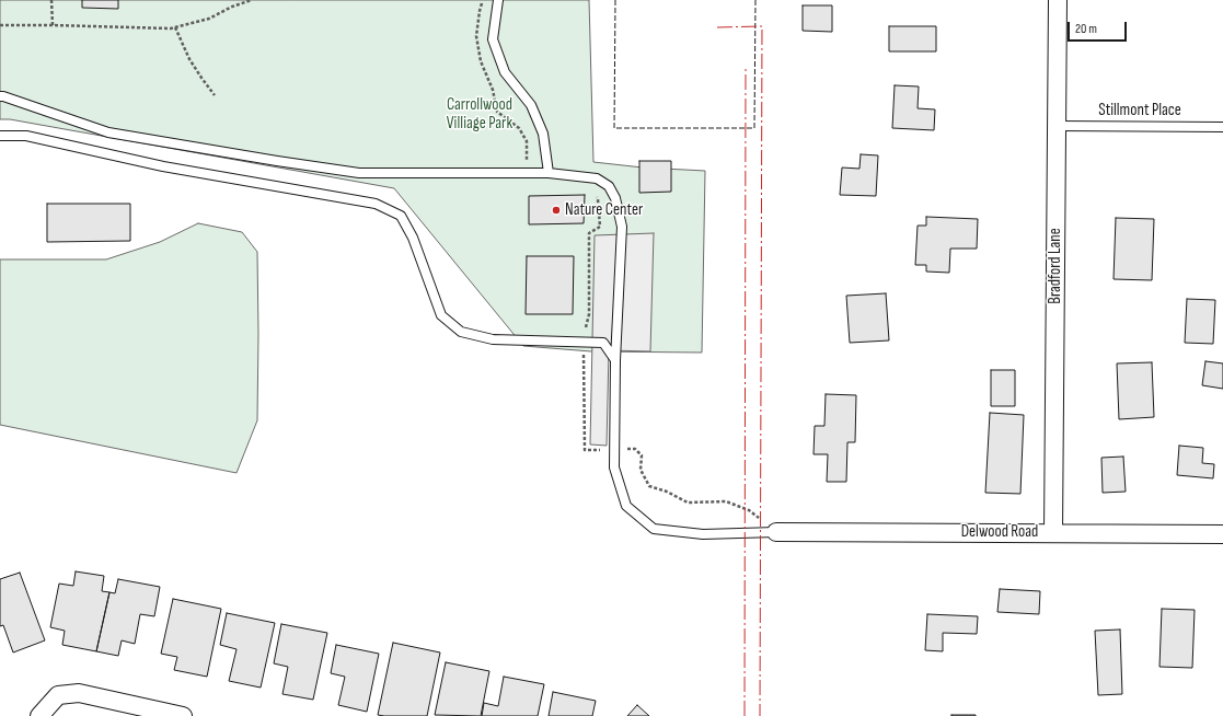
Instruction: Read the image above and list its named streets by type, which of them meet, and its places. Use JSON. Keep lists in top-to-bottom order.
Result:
{
  "streets": {
    "street": ["Bradford Lane", "Delwood Road"],
    "lane": ["Stillmont Place"]
  },
  "crossings": [
    ["Stillmont Place", "Bradford Lane"],
    ["Bradford Lane", "Delwood Road"]
  ],
  "parks": ["Carrollwood Villiage Park"],
  "places": ["Nature Center"],
  "scale_bar": "20 m"
}
